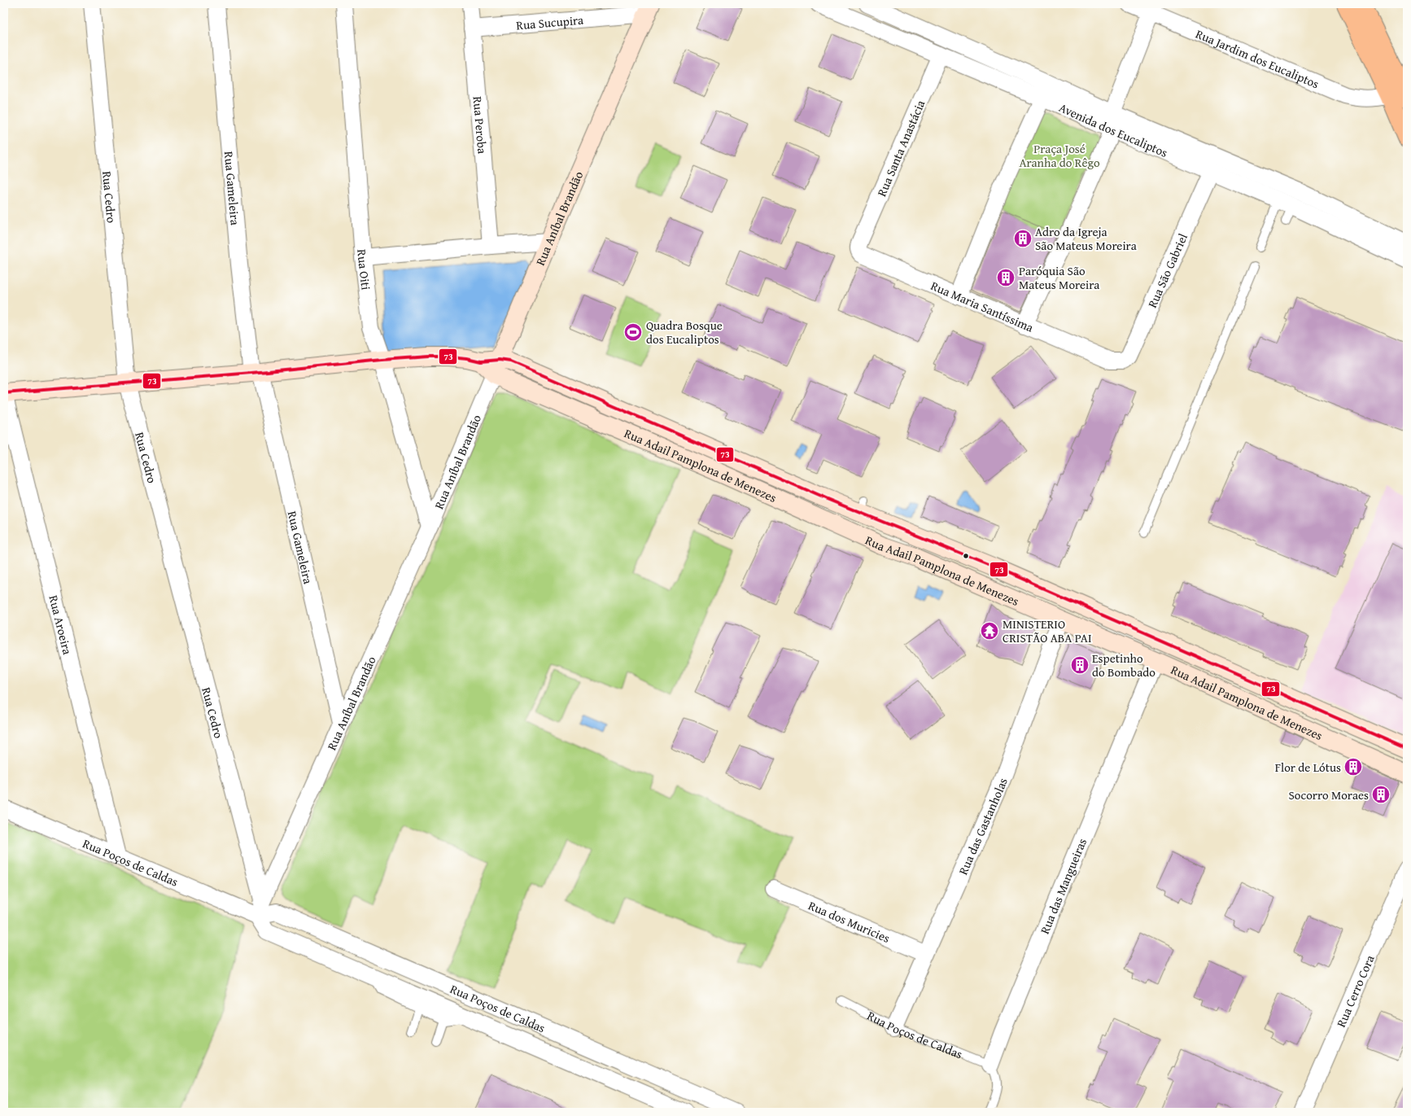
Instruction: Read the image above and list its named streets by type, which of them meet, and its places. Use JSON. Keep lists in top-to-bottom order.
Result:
{
  "streets": {
    "main road": ["Rua Aníbal Brandão", "Rua Adail Pamplona de Menezes"],
    "street": [
      "Rua Sucupira",
      "Rua Jardim dos Eucaliptos",
      "Rua Peroba",
      "Avenida dos Eucaliptos",
      "Rua Santa Anastácia",
      "Rua Gameleira",
      "Rua Cedro",
      "Rua Oiti",
      "Rua São Gabriel",
      "Rua Maria Santíssima",
      "Rua Aroeira",
      "Rua das Gastanholas",
      "Rua Poços de Caldas",
      "Rua das Mangueiras",
      "Rua dos Muricies",
      "Rua Cerro Cora"
    ]
  },
  "crossings": [
    ["Rua Sucupira", "Rua Peroba"],
    ["Rua Sucupira", "Rua Aníbal Brandão"],
    ["Avenida dos Eucaliptos", "Rua Santa Anastácia"],
    ["Avenida dos Eucaliptos", "Rua São Gabriel"],
    ["Rua Santa Anastácia", "Rua Maria Santíssima"],
    ["Rua Gameleira", "Rua Aníbal Brandão"],
    ["Rua Gameleira", "Rua Adail Pamplona de Menezes"],
    ["Rua Cedro", "Rua Aníbal Brandão"],
    ["Rua Cedro", "Rua Adail Pamplona de Menezes"],
    ["Rua Aníbal Brandão", "Rua Oiti"],
    ["Rua Aníbal Brandão", "Rua Adail Pamplona de Menezes"],
    ["Rua Aníbal Brandão", "Rua Poços de Caldas"],
    ["Rua Oiti", "Rua Adail Pamplona de Menezes"],
    ["Rua São Gabriel", "Rua Maria Santíssima"],
    ["Rua Adail Pamplona de Menezes", "Rua Aroeira"],
    ["Rua Adail Pamplona de Menezes", "Rua das Gastanholas"],
    ["Rua Adail Pamplona de Menezes", "Rua das Mangueiras"],
    ["Rua Aroeira", "Rua Poços de Caldas"],
    ["Rua das Gastanholas", "Rua Poços de Caldas"],
    ["Rua das Gastanholas", "Rua dos Muricies"],
    ["Rua Poços de Caldas", "Rua das Mangueiras"]
  ],
  "parks": ["Praça José Aranha do Rêgo"],
  "places": {
    "building": [
      "Adro da Igreja São Mateus Moreira",
      "Paróquia São Mateus Moreira",
      "Espetinho do Bombado",
      "Flor de Lótus",
      "Socorro Moraes"
    ],
    "sports": ["Quadra Bosque dos Eucaliptos"],
    "temple": ["MINISTERIO CRISTÃO ABA PAI"]
  },
  "lines": ["transit line 73"]
}
